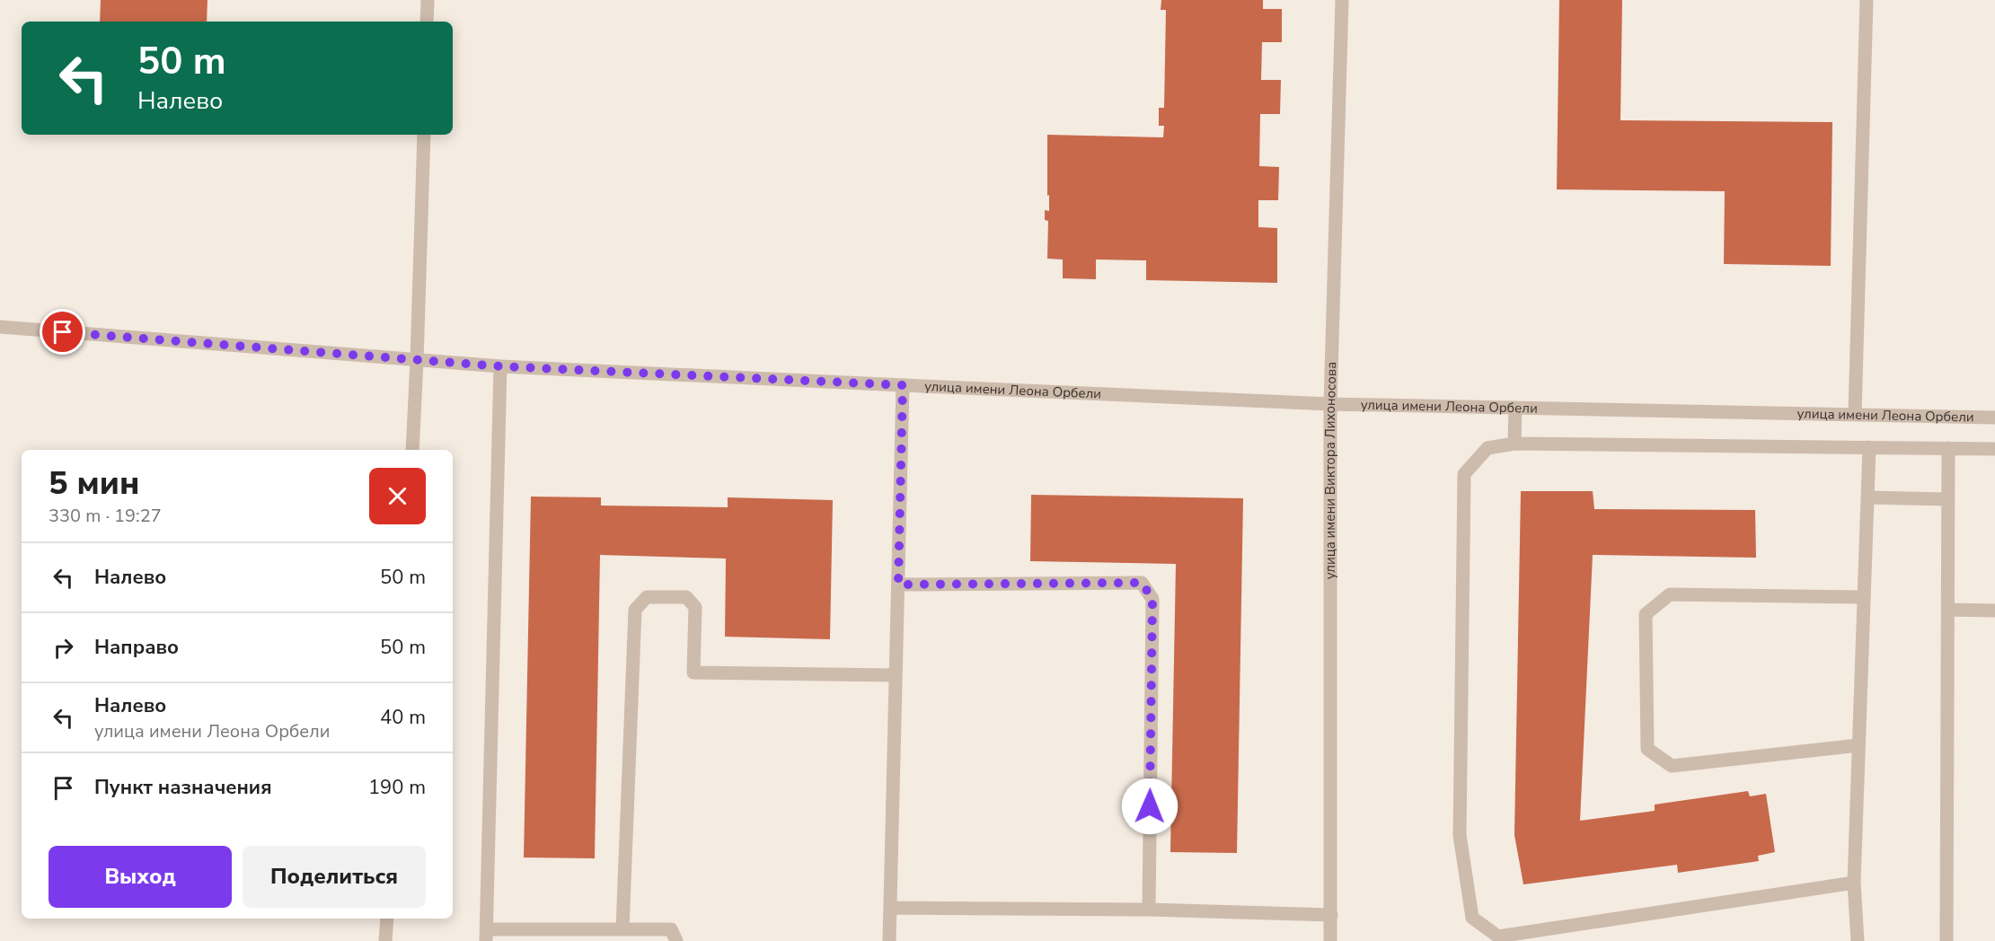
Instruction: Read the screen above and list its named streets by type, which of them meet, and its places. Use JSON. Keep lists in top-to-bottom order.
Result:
{
  "streets": {
    "street": ["улица имени Леона Орбели", "улица имени Виктора Лихоносова"]
  },
  "crossings": [
    ["улица имени Леона Орбели", "улица имени Виктора Лихоносова"]
  ],
  "page": {
    "turn": ["50 m", "Налево"],
    "heading": ["5 мин", "330 m · 19:27"],
    "list": [
      {
        "name": "Налево",
        "value": "50 m"
      },
      {
        "name": "Направо",
        "value": "50 m"
      },
      {
        "name": "Налево",
        "note": "улица имени Леона Орбели",
        "value": "40 m"
      },
      {
        "name": "Пункт назначения",
        "value": "190 m"
      }
    ],
    "buttons": ["Выход", "Поделиться"]
  }
}
